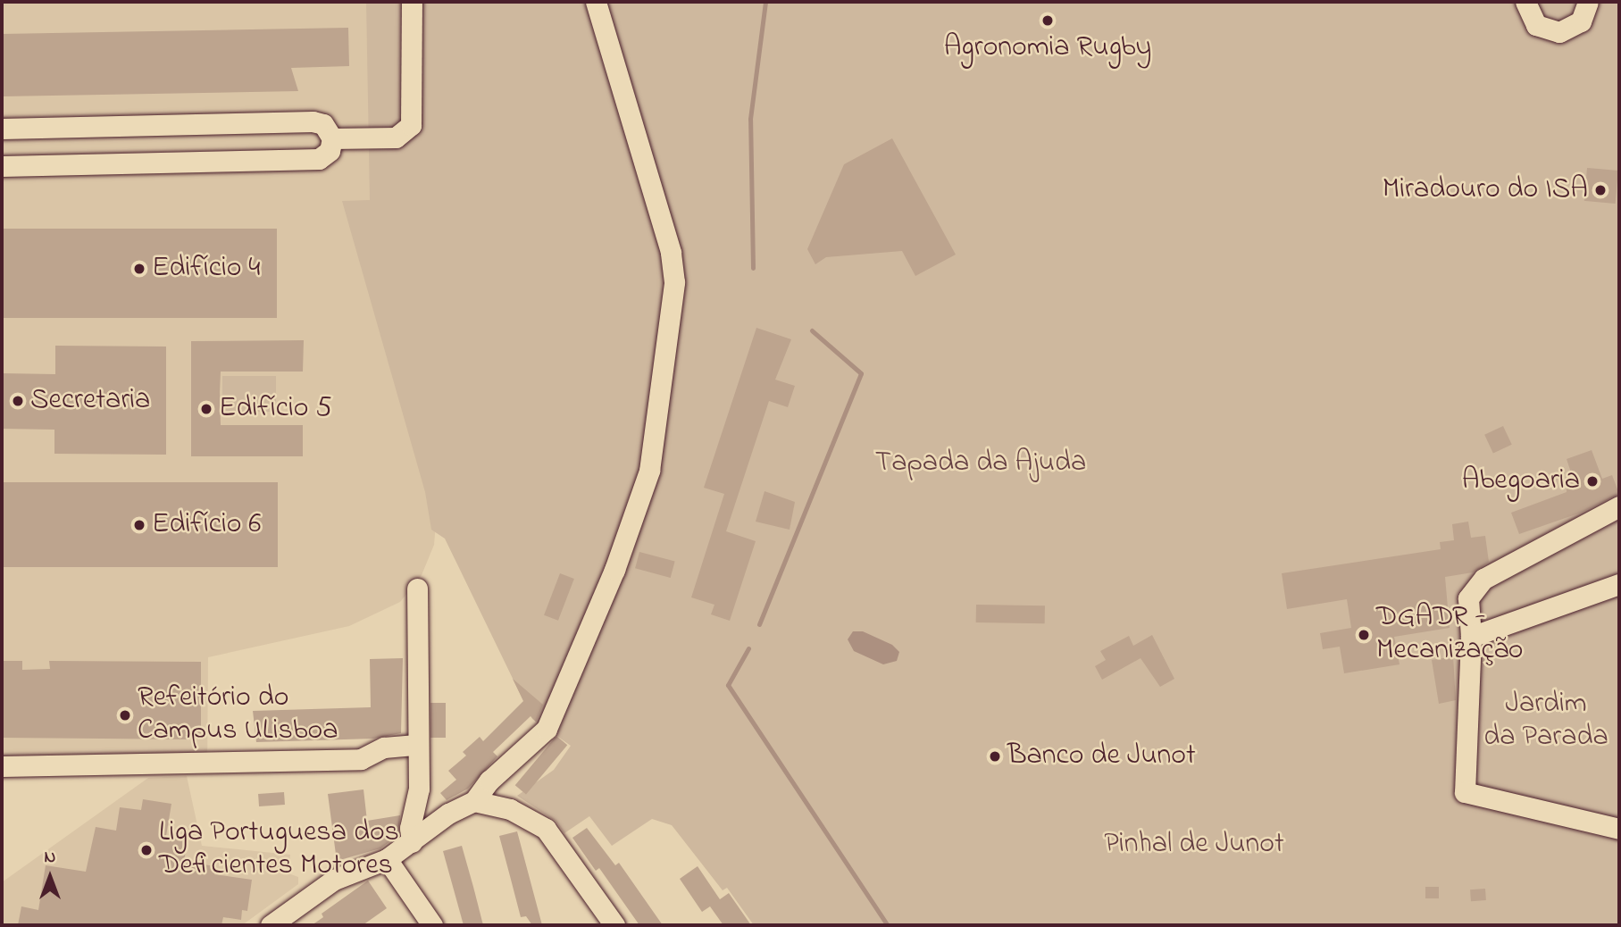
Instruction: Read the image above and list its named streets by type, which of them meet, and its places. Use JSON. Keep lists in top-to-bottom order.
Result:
{
  "parks": ["Tapada da Ajuda", "Jardim da Parada", "Pinhal de Junot"],
  "places": [
    "Agronomia Rugby",
    "Miradouro do ISA",
    "Edifício 4",
    "Secretaria",
    "Edifício 5",
    "Abegoaria",
    "Edifício 6",
    "DGADR - Mecanização",
    "Refeitório do Campus ULisboa",
    "Banco de Junot",
    "Liga Portuguesa dos Deficientes Motores"
  ],
  "north": "top"
}
